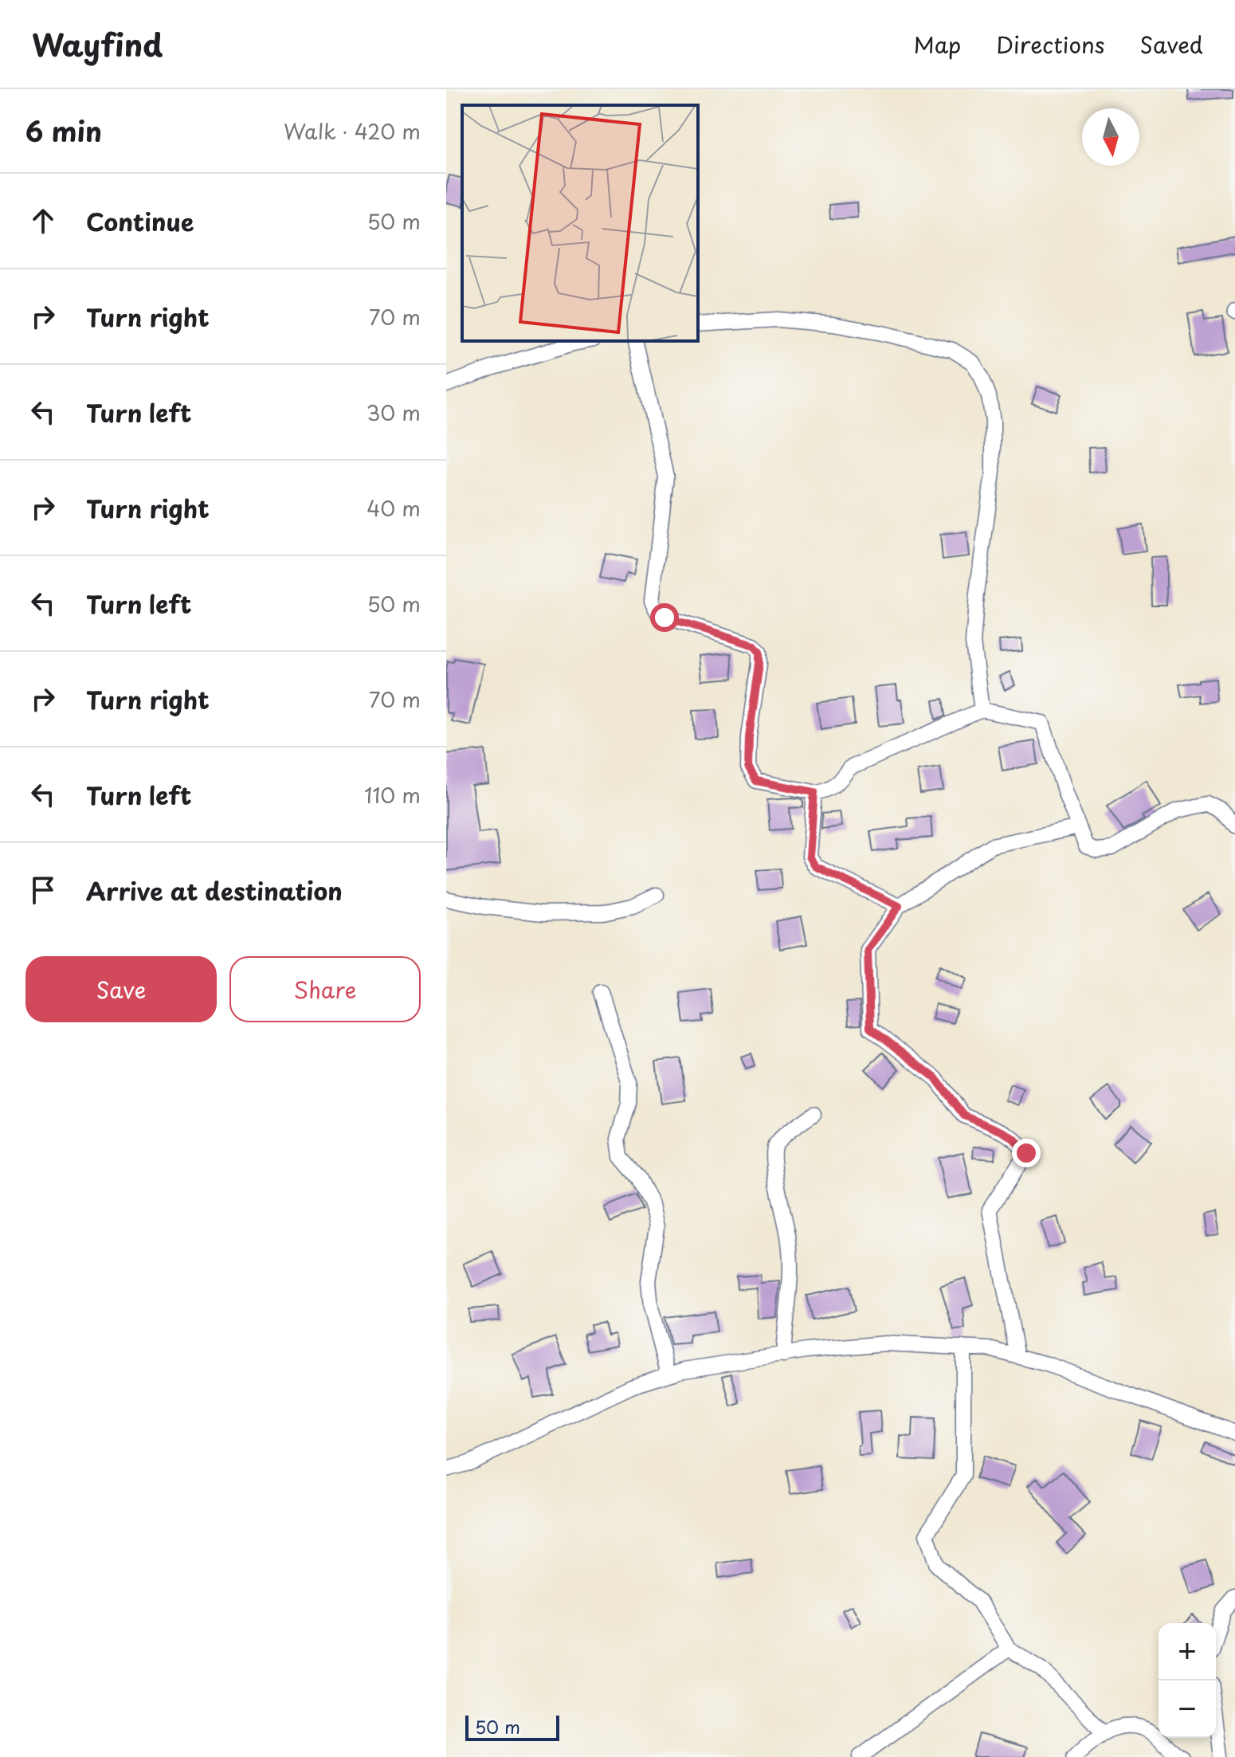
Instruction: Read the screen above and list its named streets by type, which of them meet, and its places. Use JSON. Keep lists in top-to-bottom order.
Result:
{
  "scale_bar": "50 m",
  "north": "bottom",
  "page": {
    "header": "Wayfind",
    "nav": ["Map", "Directions", "Saved"],
    "heading": ["6 min", "Walk · 420 m"],
    "list": [
      ["Continue", "50 m"],
      ["Turn right", "70 m"],
      ["Turn left", "30 m"],
      ["Turn right", "40 m"],
      ["Turn left", "50 m"],
      ["Turn right", "70 m"],
      ["Turn left", "110 m"],
      "Arrive at destination"
    ],
    "buttons": ["Save", "Share"],
    "map_buttons": ["+", "−"],
    "scale": "50 m"
  }
}
